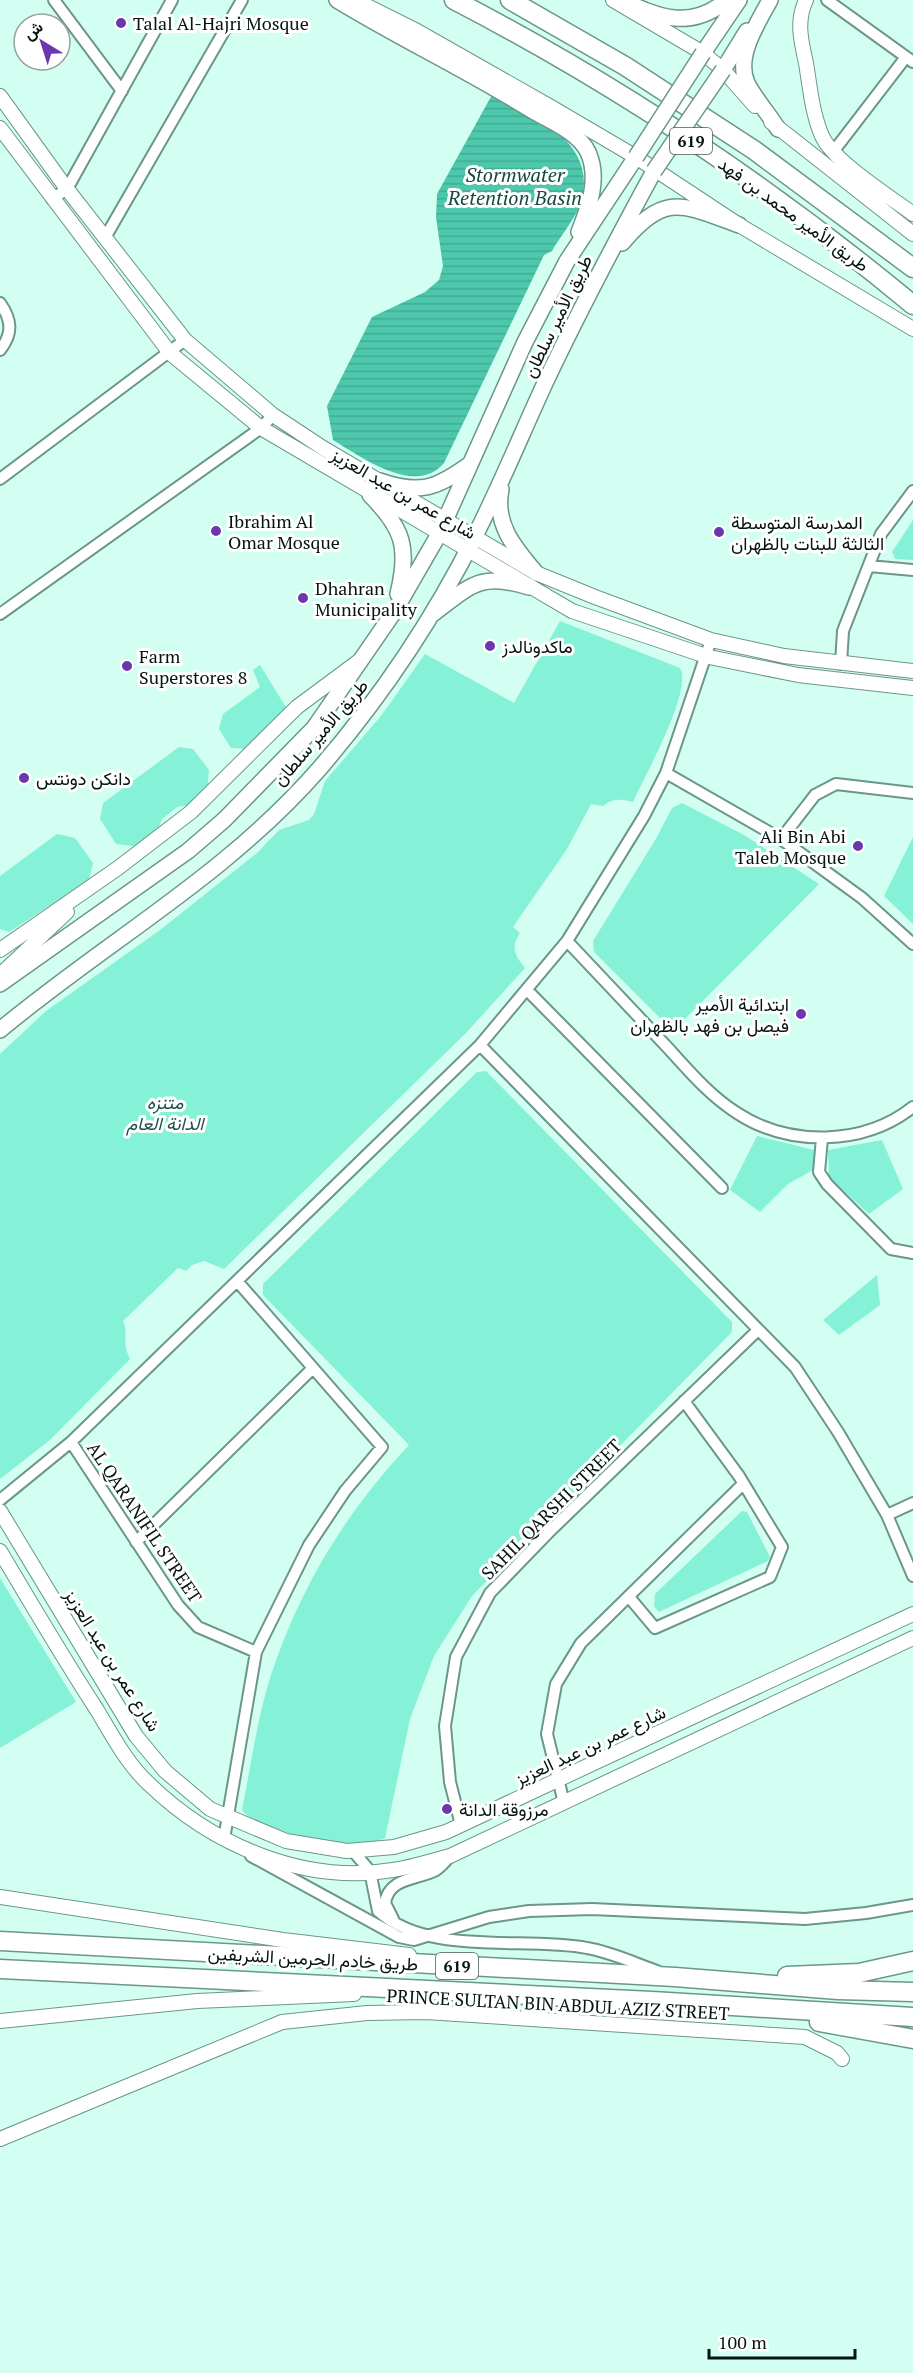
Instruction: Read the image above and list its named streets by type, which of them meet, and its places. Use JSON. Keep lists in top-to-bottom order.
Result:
{
  "streets": {
    "highway": ["619", "طريق الأمير محمد بن فهد", "طريق خادم الحرمين الشريفين"],
    "main road": ["طريق الأمير سلطان"],
    "street": [
      "شارع عمر بن عبد العزيز",
      "SAHIL QARSHI STREET",
      "AL QARANIFIL STREET",
      "PRINCE SULTAN BIN ABDUL AZIZ STREET"
    ]
  },
  "crossings": [
    ["طريق الأمير سلطان", "شارع عمر بن عبد العزيز"],
    ["شارع عمر بن عبد العزيز", "SAHIL QARSHI STREET"]
  ],
  "water": ["Stormwater Retention Basin"],
  "parks": ["متنزه الدانة العام"],
  "places": [
    "Talal Al-Hajri Mosque",
    "Ibrahim Al Omar Mosque",
    "المدرسة المتوسطة الثالثة للبنات بالظهران",
    "Dhahran Municipality",
    "ماكدونالدز",
    "Farm Superstores 8",
    "دانكن دونتس",
    "Ali Bin Abi Taleb Mosque",
    "ابتدائية الأمير فيصل بن فهد بالظهران",
    "مرزوقة الدانة"
  ],
  "scale_bar": "100 m",
  "north": "top left"
}
